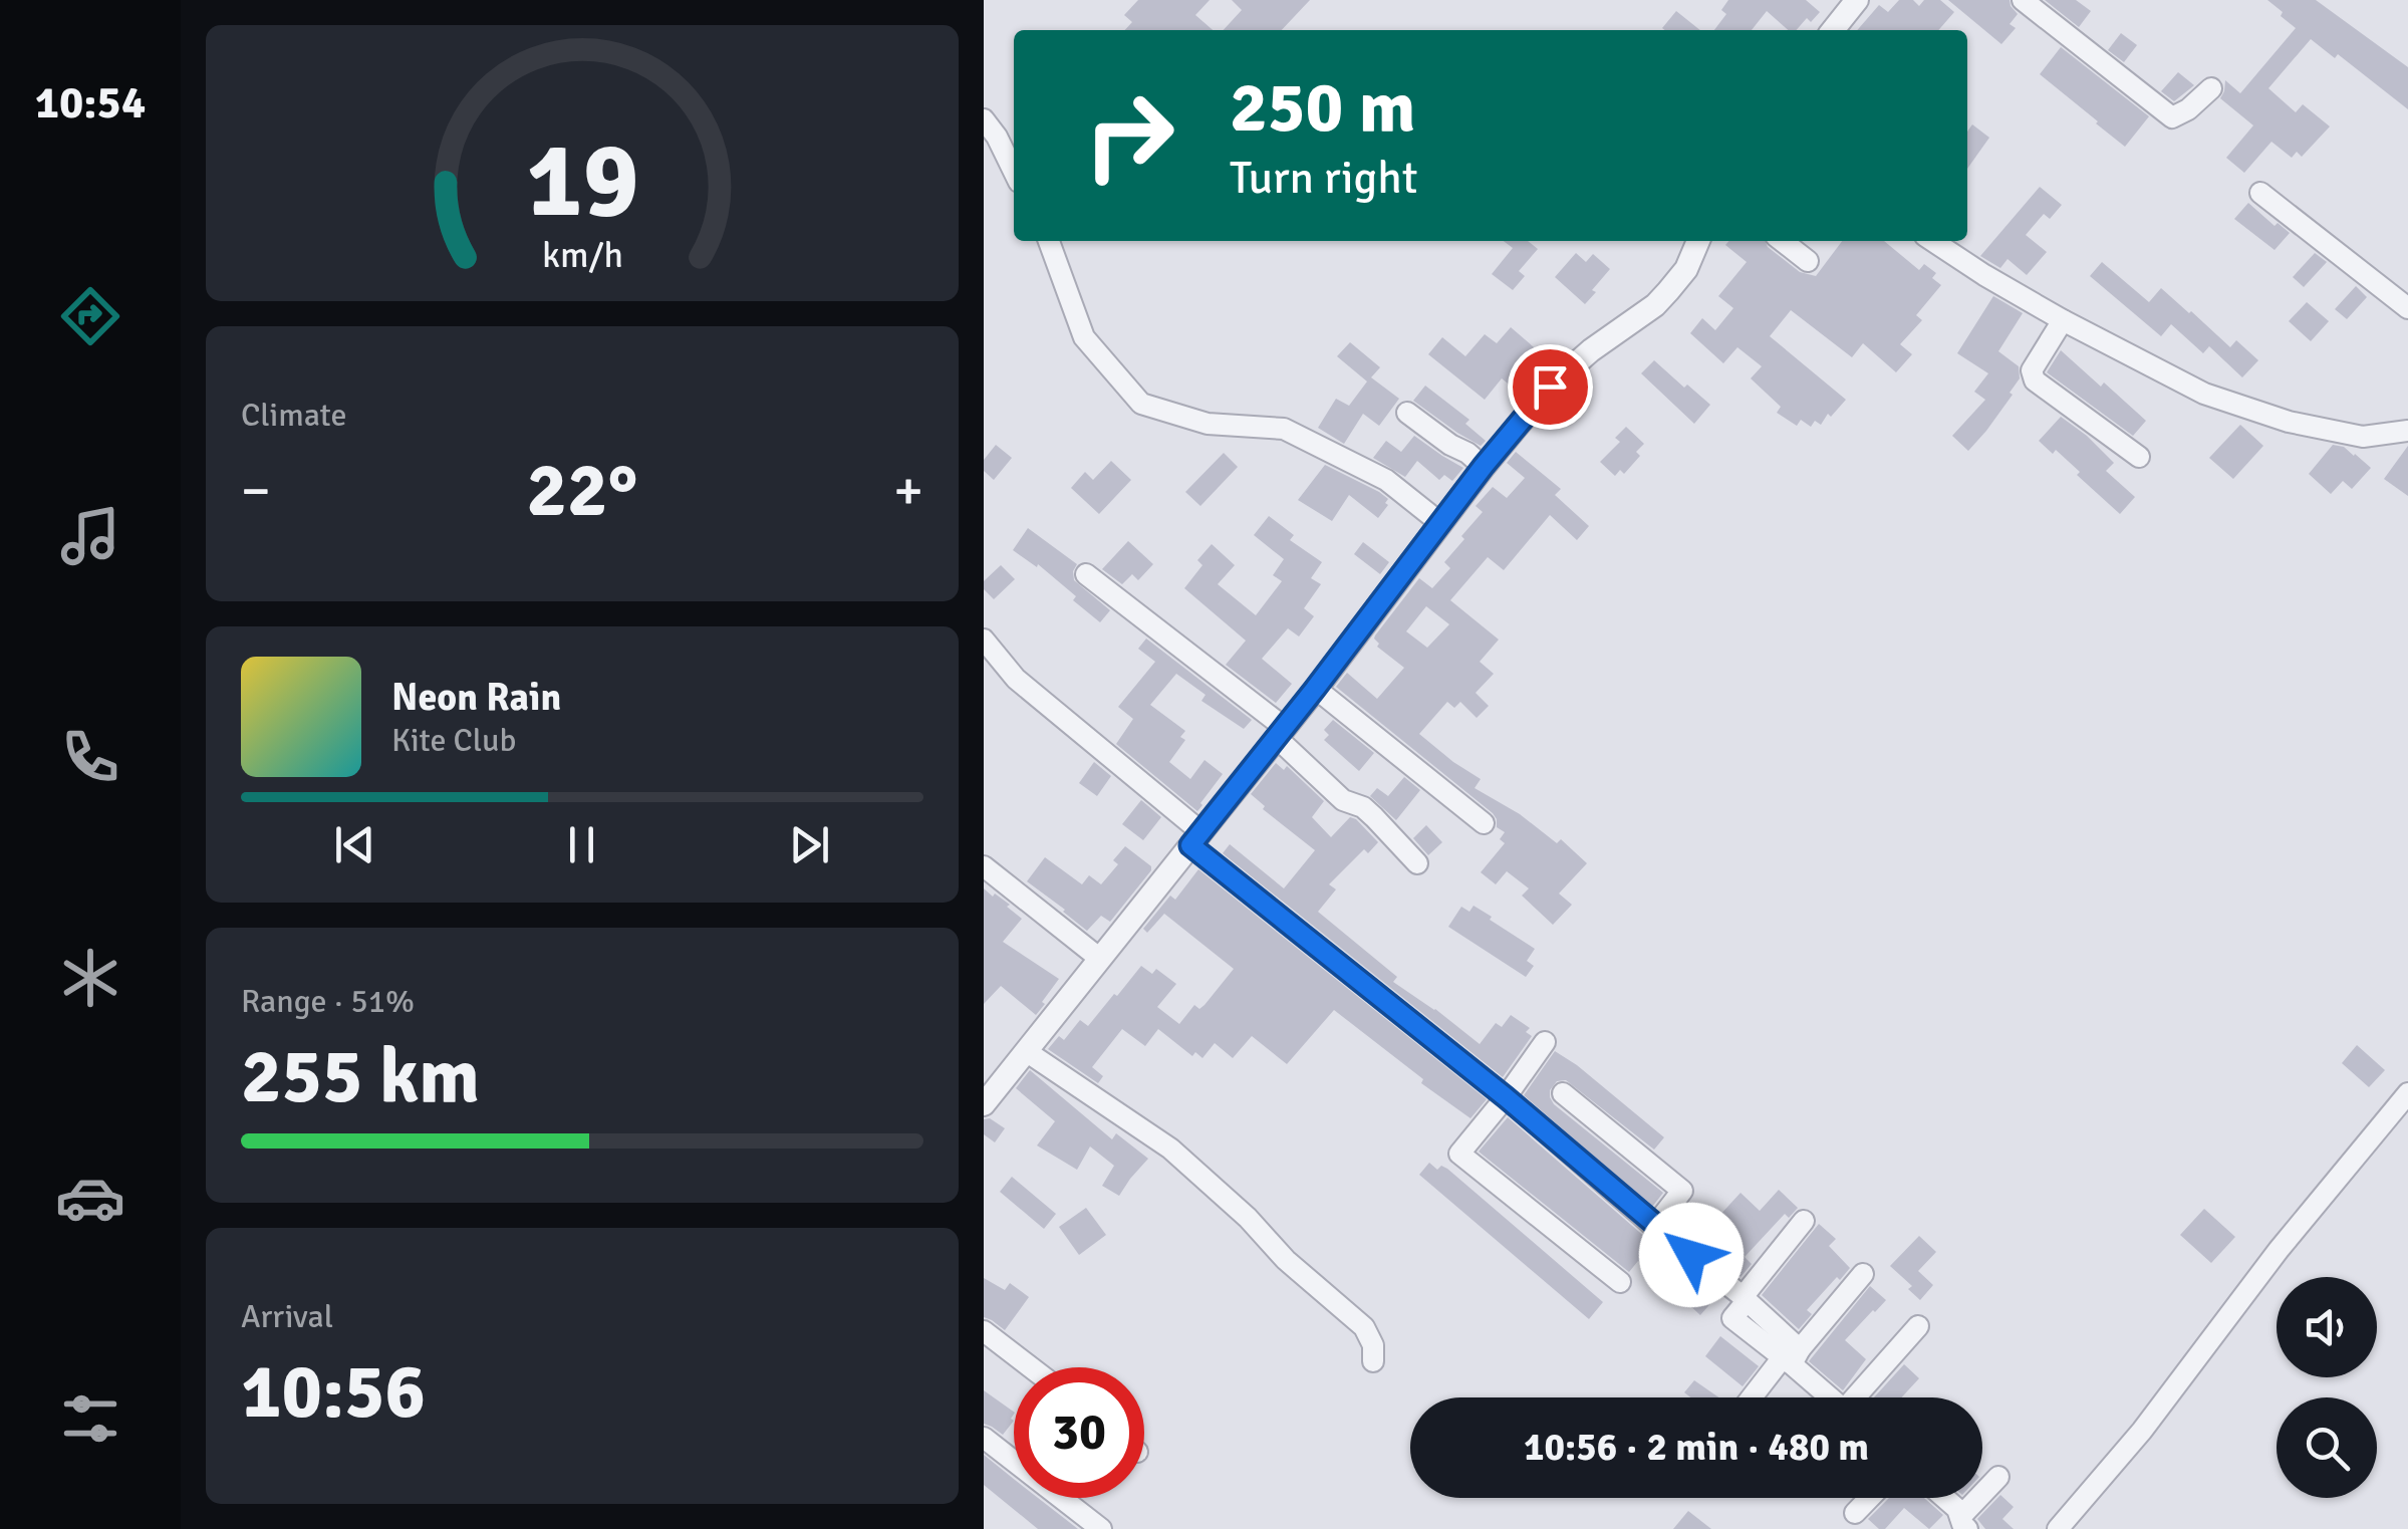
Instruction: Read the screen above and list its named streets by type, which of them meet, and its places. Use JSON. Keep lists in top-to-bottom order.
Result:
{
  "page": {
    "tabs": "10:54",
    "turn": ["250 m", "Turn right"],
    "tile": [
      "Climate",
      ["Range · 51%", "255 km"],
      ["Arrival", "10:56"]
    ],
    "heat": ["−", "22°", "+"],
    "song": ["Neon Rain", "Kite Club"],
    "limit": "30",
    "trip": "10:56 · 2 min · 480 m",
    "gauge": ["19", "km/h"]
  }
}
